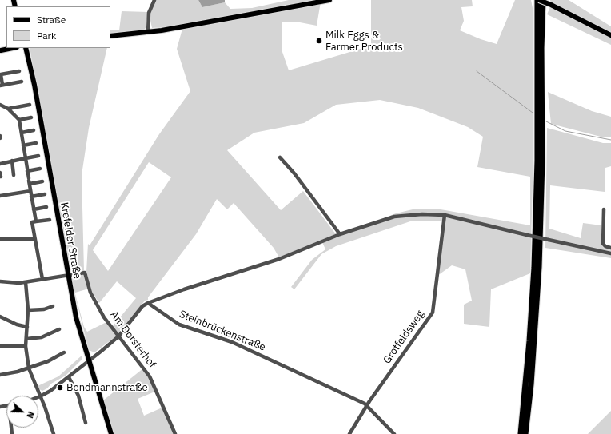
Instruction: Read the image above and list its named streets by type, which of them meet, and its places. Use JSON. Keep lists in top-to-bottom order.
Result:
{
  "streets": {
    "main road": ["Krefelder Straße"],
    "street": ["Steinbrückenstraße", "Grotfeldsweg", "Am Dorsterhof"]
  },
  "crossings": [
    ["Krefelder Straße", "Am Dorsterhof"],
    ["Steinbrückenstraße", "Grotfeldsweg"]
  ],
  "places": ["Milk Eggs & Farmer Products", "Bendmannstraße"],
  "legend": ["Straße", "Park"],
  "north": "right"
}
